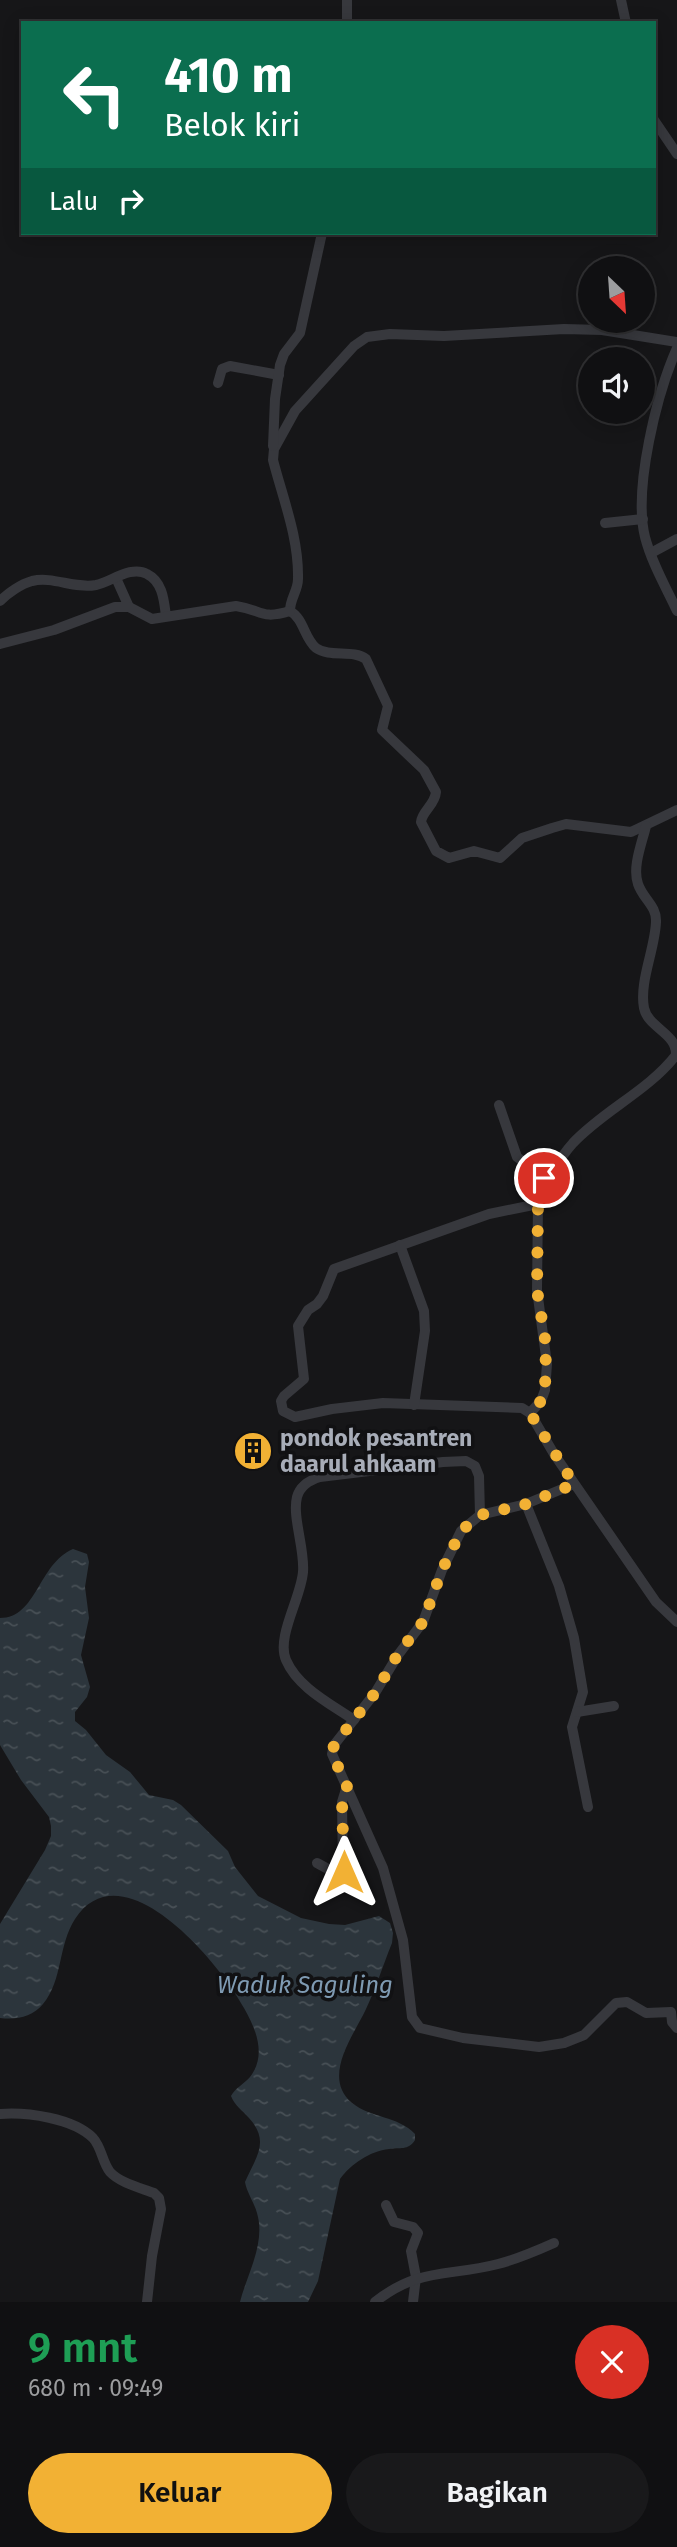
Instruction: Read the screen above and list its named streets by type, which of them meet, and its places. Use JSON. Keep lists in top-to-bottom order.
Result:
{
  "water": ["Waduk Saguling"],
  "places": {
    "building": ["pondok pesantren daarul ahkaam"]
  },
  "north": "bottom right",
  "page": {
    "turn": ["410 m", "Belok kiri"],
    "then": "Lalu",
    "heading": ["9 mnt", "680 m · 09:49"],
    "buttons": ["Keluar", "Bagikan"]
  }
}
